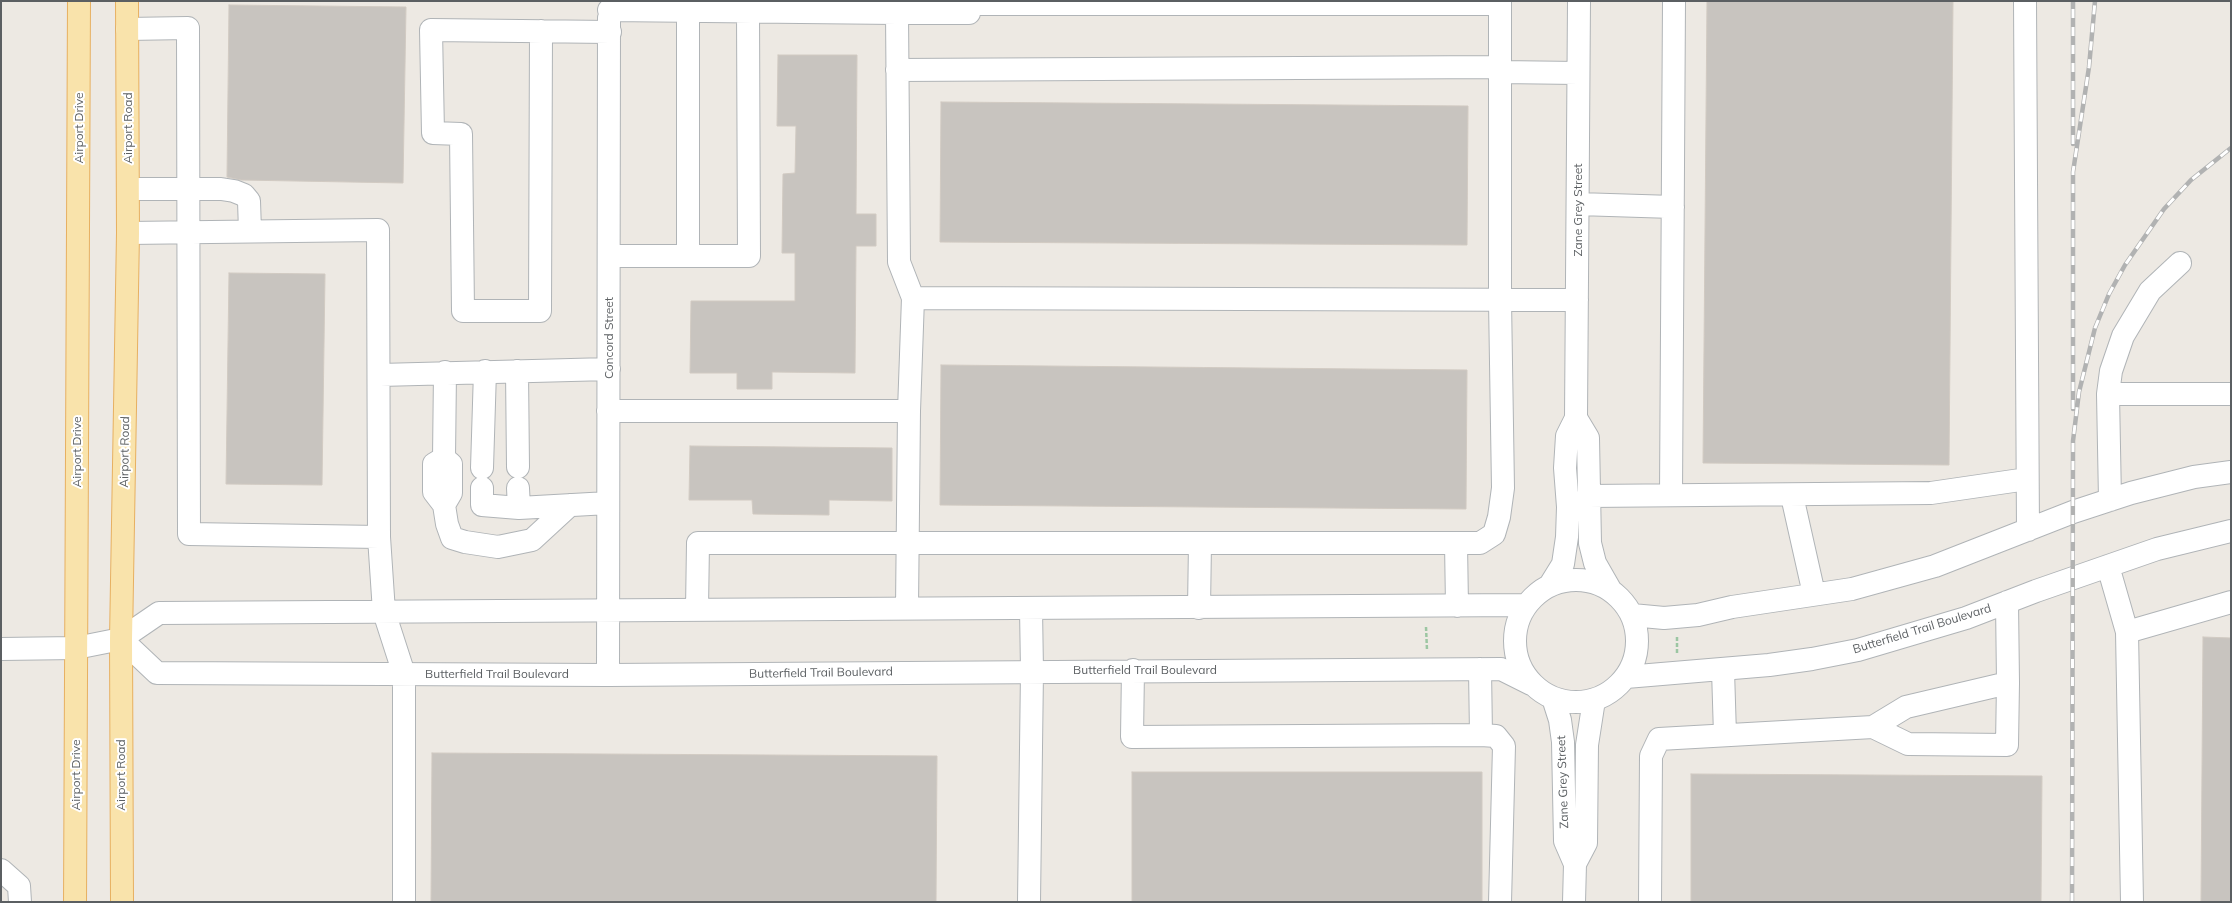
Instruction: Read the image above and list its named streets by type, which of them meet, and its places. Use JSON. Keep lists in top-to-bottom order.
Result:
{
  "streets": {
    "main road": ["Airport Drive", "Airport Road"],
    "street": ["Zane Grey Street", "Concord Street", "Butterfield Trail Boulevard"]
  },
  "crossings": [
    ["Airport Road", "Butterfield Trail Boulevard"],
    ["Zane Grey Street", "Butterfield Trail Boulevard"],
    ["Concord Street", "Butterfield Trail Boulevard"]
  ]
}
